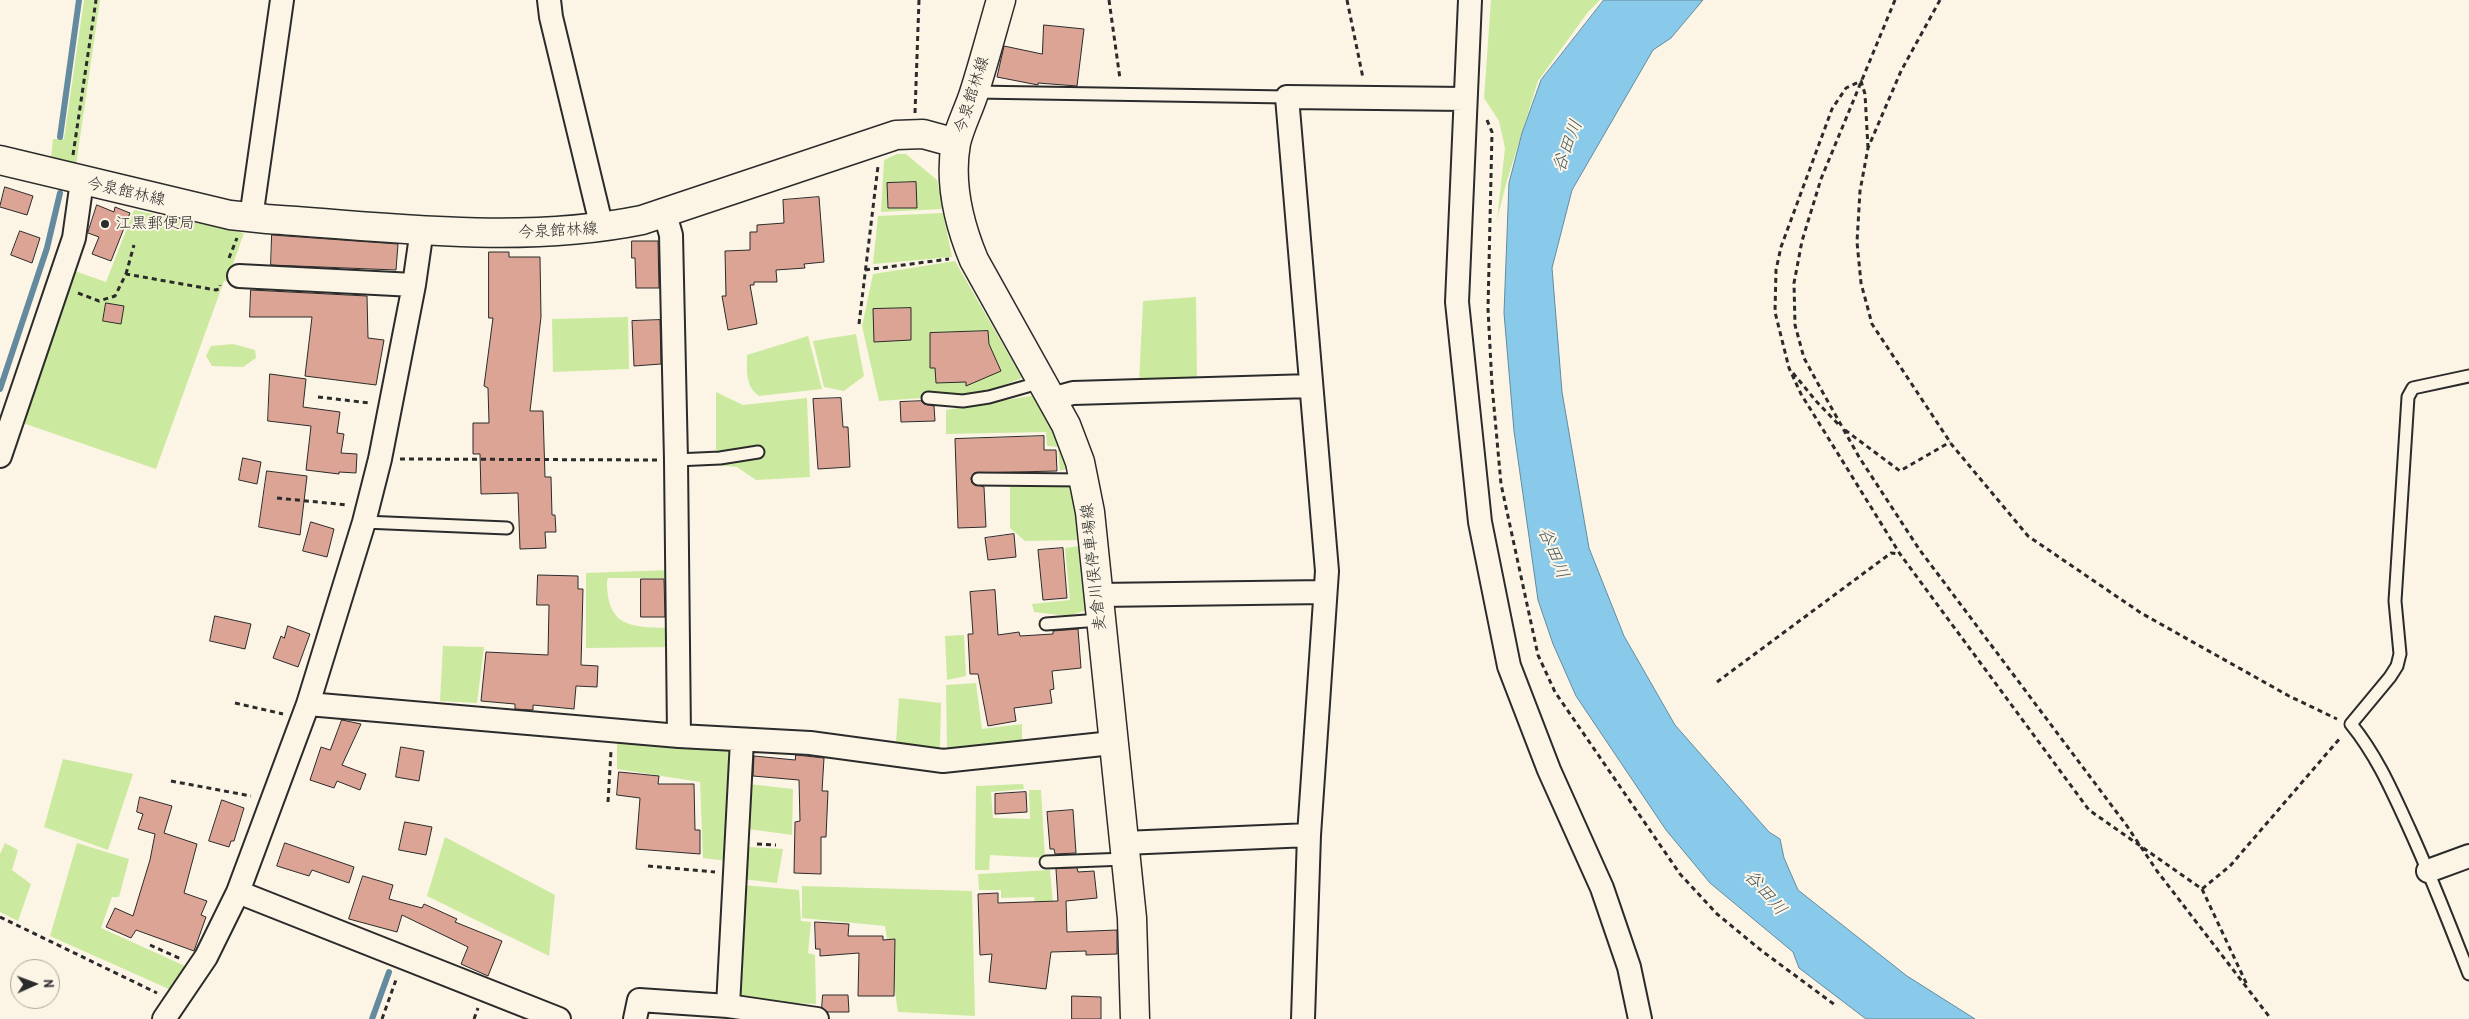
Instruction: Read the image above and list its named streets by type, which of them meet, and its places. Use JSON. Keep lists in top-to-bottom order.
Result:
{
  "streets": {
    "main road": ["今泉館林線", "麦倉川俣停車場線"]
  },
  "crossings": [
    ["今泉館林線", "麦倉川俣停車場線"]
  ],
  "water": ["谷田川"],
  "places": ["江黒郵便局"],
  "north": "right"
}
